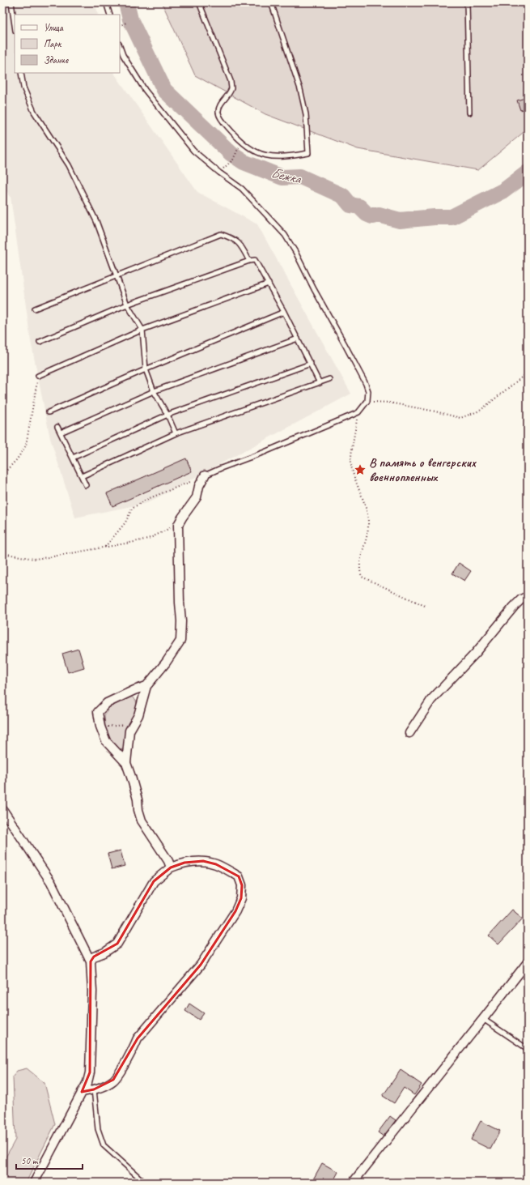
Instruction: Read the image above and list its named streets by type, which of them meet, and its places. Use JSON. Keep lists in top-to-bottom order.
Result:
{
  "water": ["Бежка"],
  "places": {
    "place": ["В память о венгерских военнопленных"]
  },
  "legend": ["Улица", "Парк", "Здание"],
  "scale_bar": "50 m"
}
